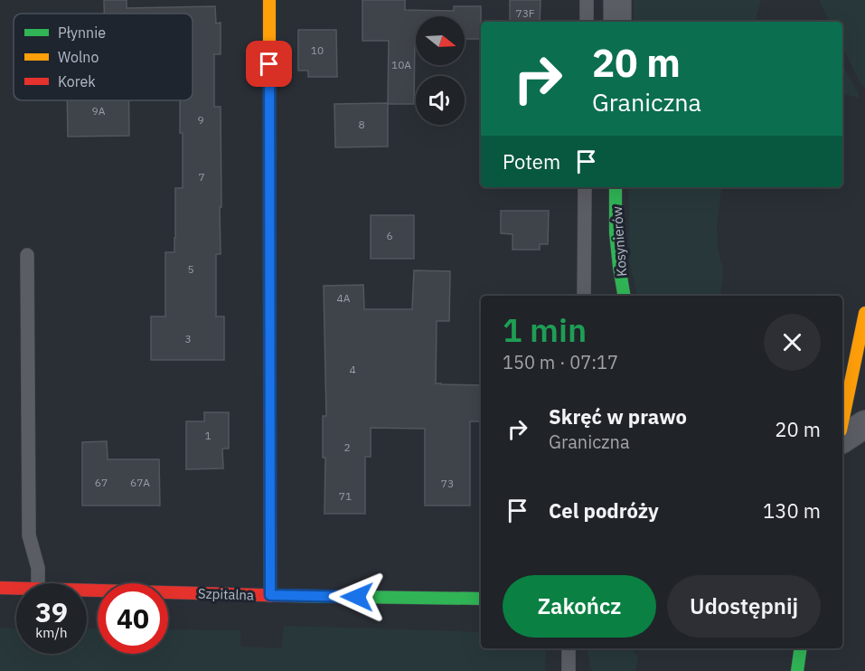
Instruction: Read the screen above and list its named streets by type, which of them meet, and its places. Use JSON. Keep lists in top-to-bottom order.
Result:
{
  "streets": {
    "main road": ["Kosynierów", "Szpitalna"]
  },
  "house_numbers": [
    "73F",
    "10",
    "10A",
    "9A",
    "9",
    "8",
    "7",
    "6",
    "5",
    "4A",
    "3",
    "4",
    "1",
    "2",
    "67",
    "67A",
    "73",
    "71"
  ],
  "legend": ["Płynnie", "Wolno", "Korek"],
  "north": "right",
  "page": {
    "turn": ["20 m", "Graniczna"],
    "then": "Potem",
    "heading": ["1 min", "150 m · 07:17"],
    "list": [
      {
        "name": "Skręć w prawo",
        "note": "Graniczna",
        "value": "20 m"
      },
      {
        "name": "Cel podróży",
        "value": "130 m"
      }
    ],
    "buttons": ["Zakończ", "Udostępnij"],
    "speed": "39 km/h",
    "limit": "40"
  }
}
